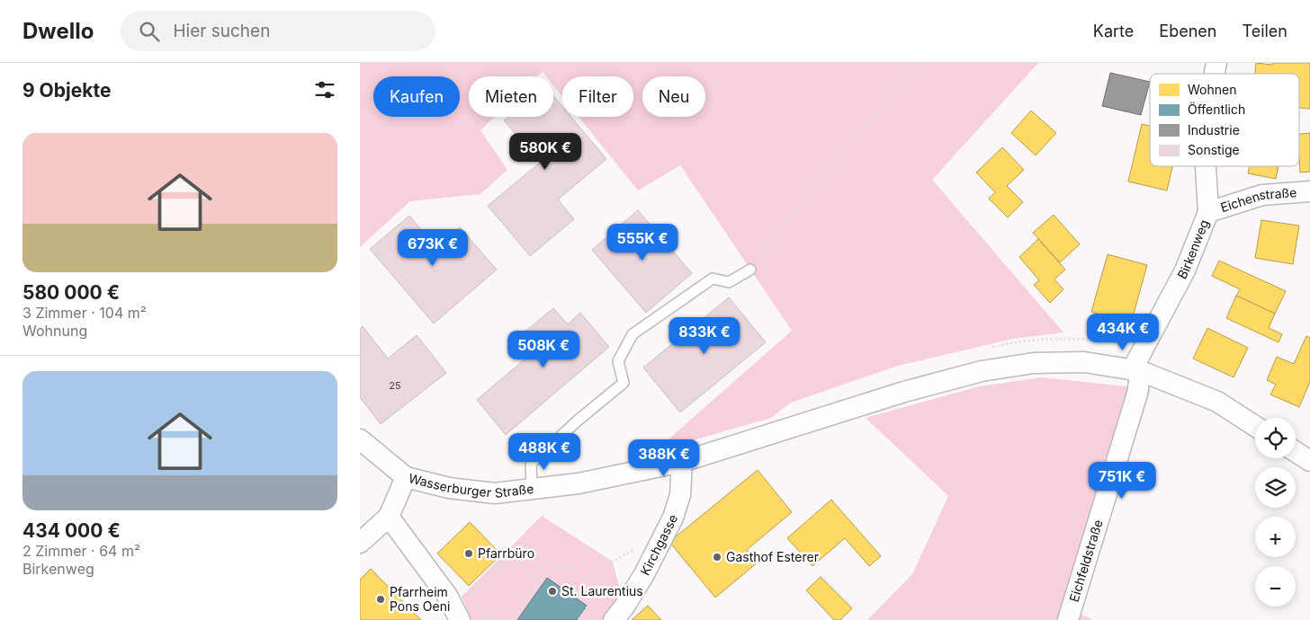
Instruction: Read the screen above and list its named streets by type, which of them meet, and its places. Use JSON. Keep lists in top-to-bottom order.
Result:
{
  "streets": {
    "street": [
      "Eichenstraße",
      "Birkenweg",
      "Wasserburger Straße",
      "Kirchgasse",
      "Eichfeldstraße"
    ]
  },
  "crossings": [
    ["Eichenstraße", "Birkenweg"],
    ["Birkenweg", "Wasserburger Straße"],
    ["Birkenweg", "Eichfeldstraße"],
    ["Wasserburger Straße", "Kirchgasse"],
    ["Wasserburger Straße", "Eichfeldstraße"]
  ],
  "places": [
    "Pfarrbüro",
    "Gasthof Esterer",
    "St. Laurentius",
    "Pfarrheim Pons Oeni"
  ],
  "house_numbers": ["25"],
  "legend": [
    "Wohnen",
    "Öffentlich",
    "Industrie",
    "Sonstige"
  ],
  "page": {
    "header": "Dwello",
    "search": "Hier suchen",
    "nav": ["Karte", "Ebenen", "Teilen"],
    "heading": "9 Objekte",
    "chip": [
      "Kaufen",
      "Mieten",
      "Filter",
      "Neu"
    ],
    "list": [
      {
        "name": "580 000 €",
        "note": "3 Zimmer · 104 m² · Wohnung"
      },
      {
        "name": "434 000 €",
        "note": "2 Zimmer · 64 m² · Birkenweg"
      }
    ],
    "price": [
      "580K €",
      "555K €",
      "673K €",
      "434K €",
      "833K €",
      "508K €",
      "488K €",
      "388K €",
      "751K €"
    ],
    "map_buttons": ["+", "−"]
  }
}
